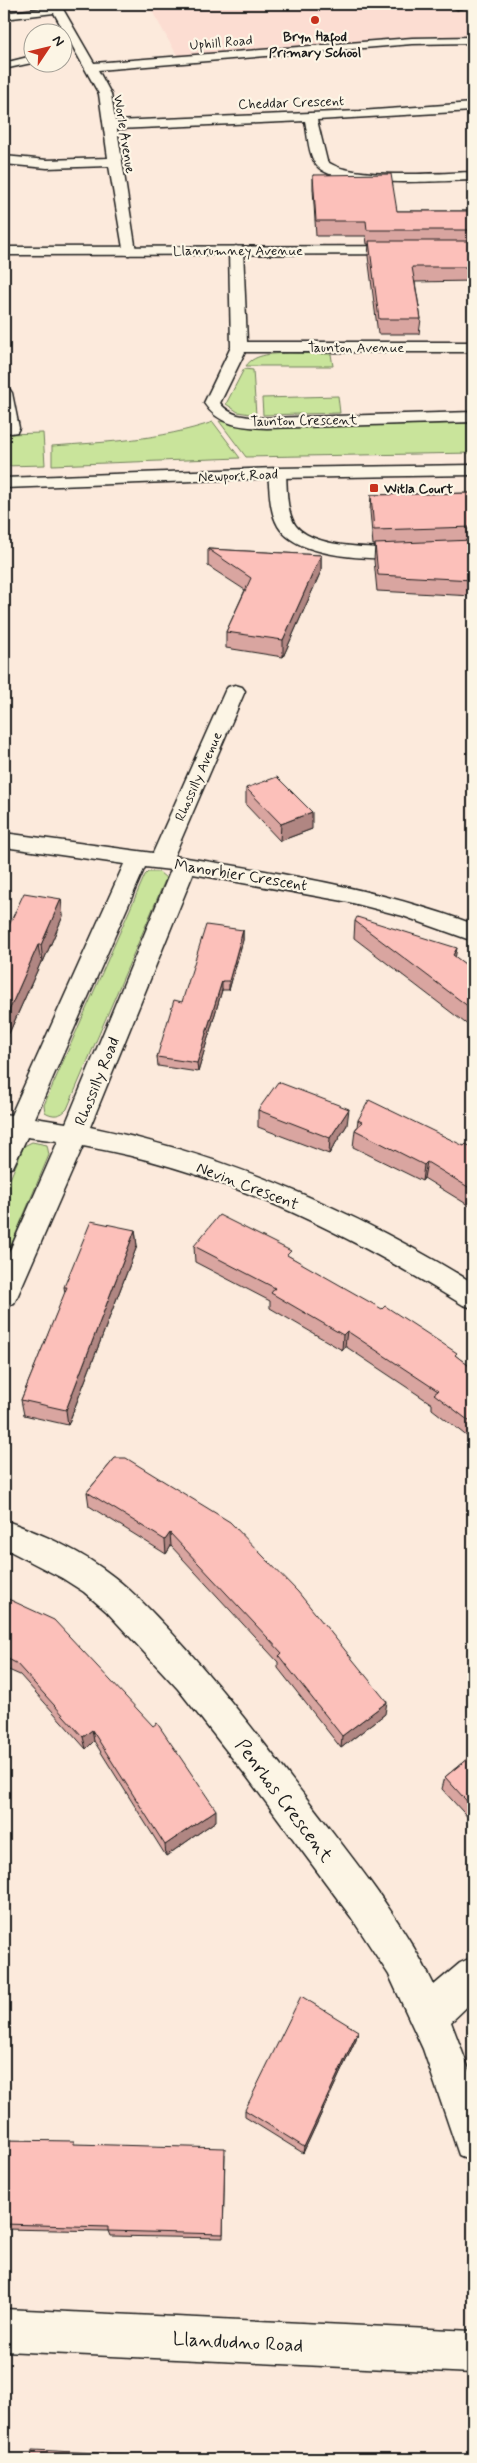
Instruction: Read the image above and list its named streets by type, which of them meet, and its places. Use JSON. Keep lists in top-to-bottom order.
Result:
{
  "streets": {
    "street": [
      "Uphill Road",
      "Cheddar Crescent",
      "Worle Avenue",
      "Llanrumney Avenue",
      "Taunton Avenue",
      "Taunton Crescent",
      "Newport Road",
      "Rhossilly Avenue",
      "Manorbier Crescent",
      "Rhossilly Road",
      "Nevin Crescent",
      "Penrhos Crescent",
      "Llandudno Road"
    ]
  },
  "crossings": [
    ["Uphill Road", "Worle Avenue"],
    ["Cheddar Crescent", "Worle Avenue"],
    ["Worle Avenue", "Llanrumney Avenue"],
    ["Llanrumney Avenue", "Taunton Crescent"],
    ["Taunton Avenue", "Taunton Crescent"],
    ["Rhossilly Avenue", "Manorbier Crescent"],
    ["Manorbier Crescent", "Rhossilly Road"],
    ["Rhossilly Road", "Nevin Crescent"]
  ],
  "places": {
    "other": ["Bryn Hafod Primary School"],
    "transit": ["Witla Court"]
  },
  "north": "top right"
}
